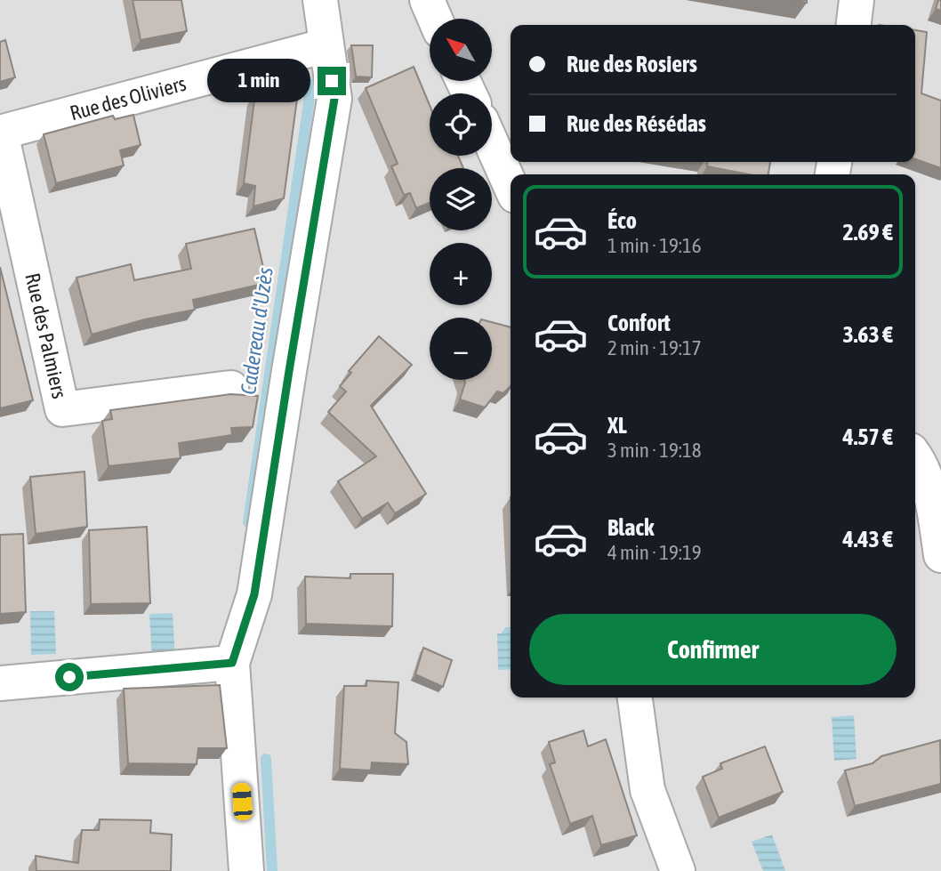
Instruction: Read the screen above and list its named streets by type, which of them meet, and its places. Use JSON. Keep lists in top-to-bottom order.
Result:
{
  "streets": {
    "street": ["Rue des Oliviers", "Rue des Palmiers"]
  },
  "crossings": [
    ["Rue des Oliviers", "Rue des Palmiers"]
  ],
  "water": ["Cadereau d'Uzès"],
  "north": "top left",
  "page": {
    "map_buttons": ["+", "−"],
    "banner": ["Rue des Rosiers", "Rue des Résédas"],
    "bubble": "1 min",
    "list": [
      {
        "name": "Éco",
        "note": "1 min · 19:16",
        "value": "2.69 €"
      },
      {
        "name": "Confort",
        "note": "2 min · 19:17",
        "value": "3.63 €"
      },
      {
        "name": "XL",
        "note": "3 min · 19:18",
        "value": "4.57 €"
      },
      {
        "name": "Black",
        "note": "4 min · 19:19",
        "value": "4.43 €"
      }
    ],
    "buttons": "Confirmer"
  }
}
